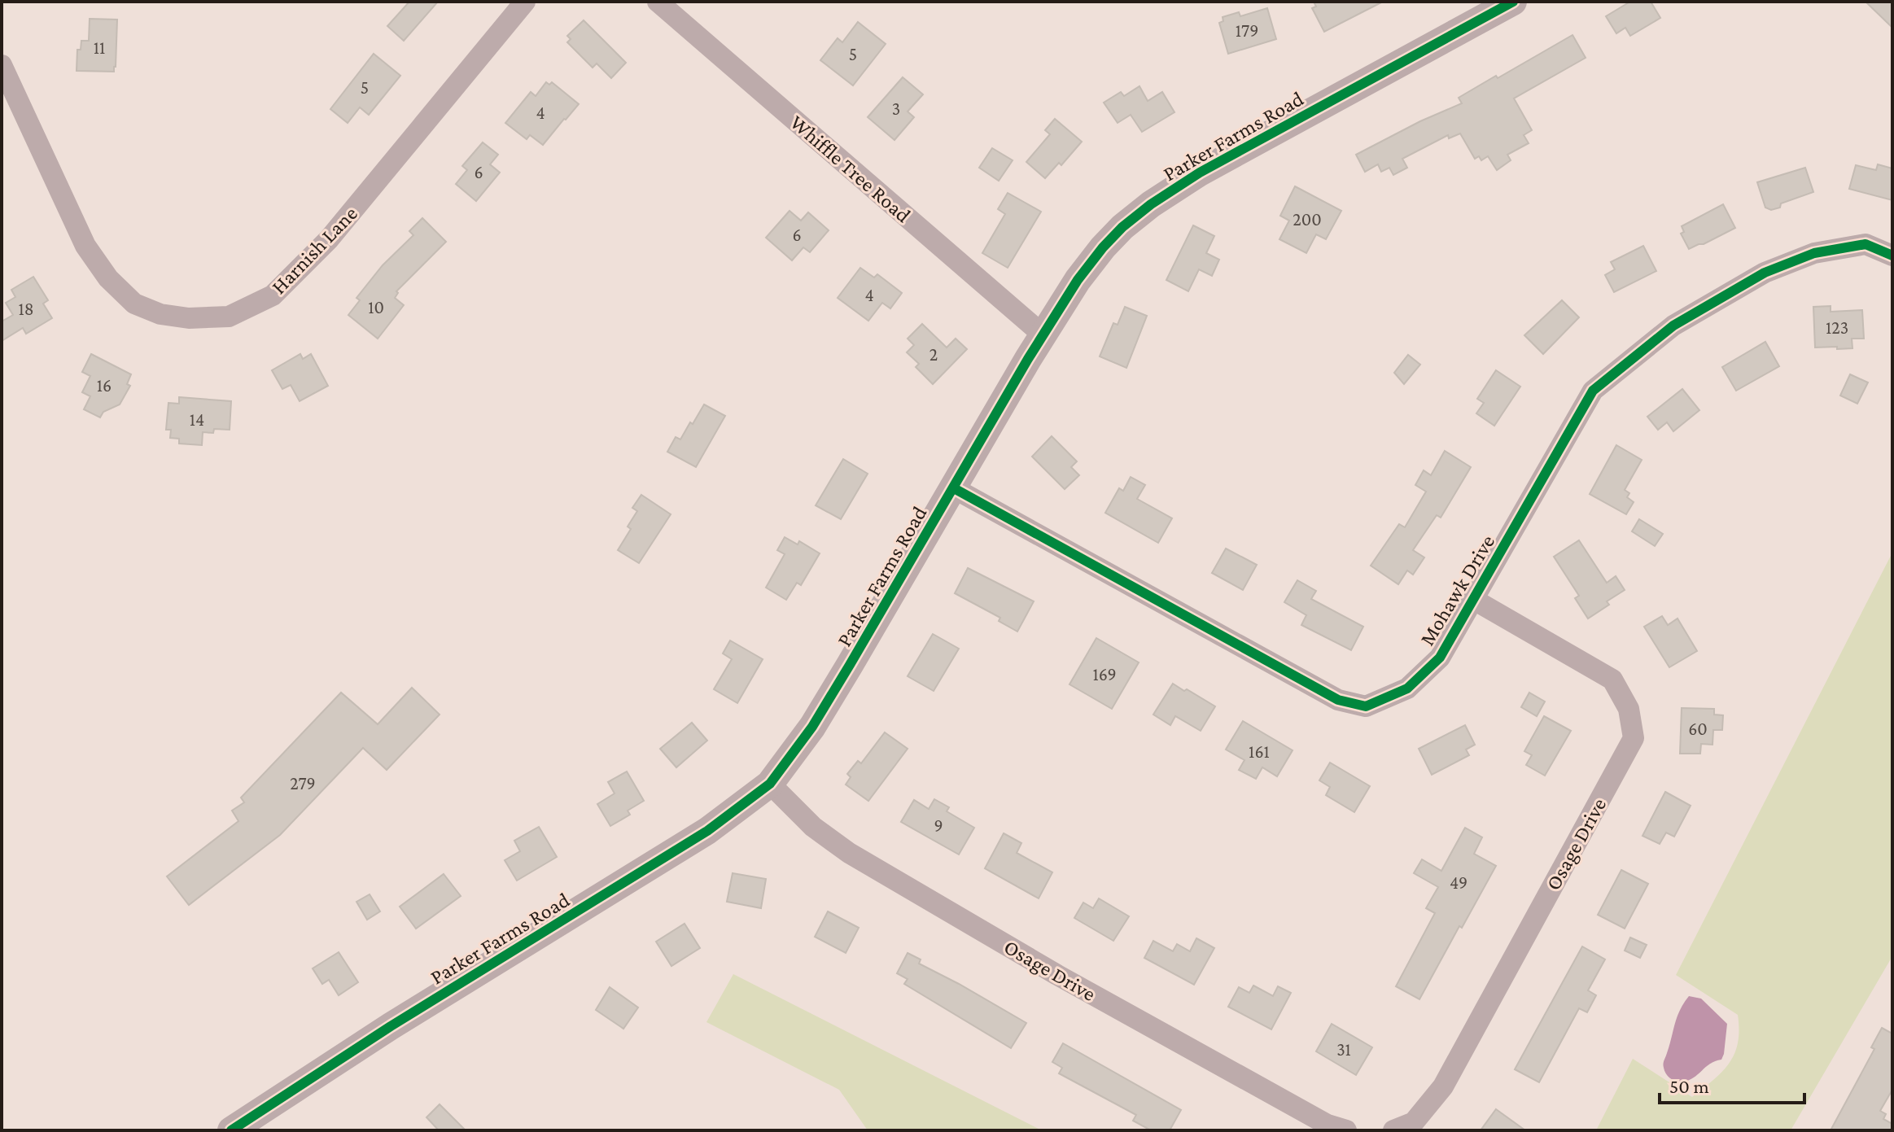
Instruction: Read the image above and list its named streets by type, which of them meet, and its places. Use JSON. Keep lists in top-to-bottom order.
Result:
{
  "streets": {
    "street": [
      "Parker Farms Road",
      "Whiffle Tree Road",
      "Harnish Lane",
      "Mohawk Drive",
      "Osage Drive"
    ]
  },
  "crossings": [
    ["Parker Farms Road", "Whiffle Tree Road"],
    ["Parker Farms Road", "Mohawk Drive"],
    ["Parker Farms Road", "Osage Drive"],
    ["Mohawk Drive", "Osage Drive"]
  ],
  "house_numbers": [
    "179",
    "11",
    "5",
    "5",
    "3",
    "4",
    "6",
    "200",
    "6",
    "4",
    "10",
    "18",
    "123",
    "2",
    "16",
    "14",
    "169",
    "60",
    "161",
    "279",
    "9",
    "49",
    "31"
  ],
  "scale_bar": "50 m"
}
